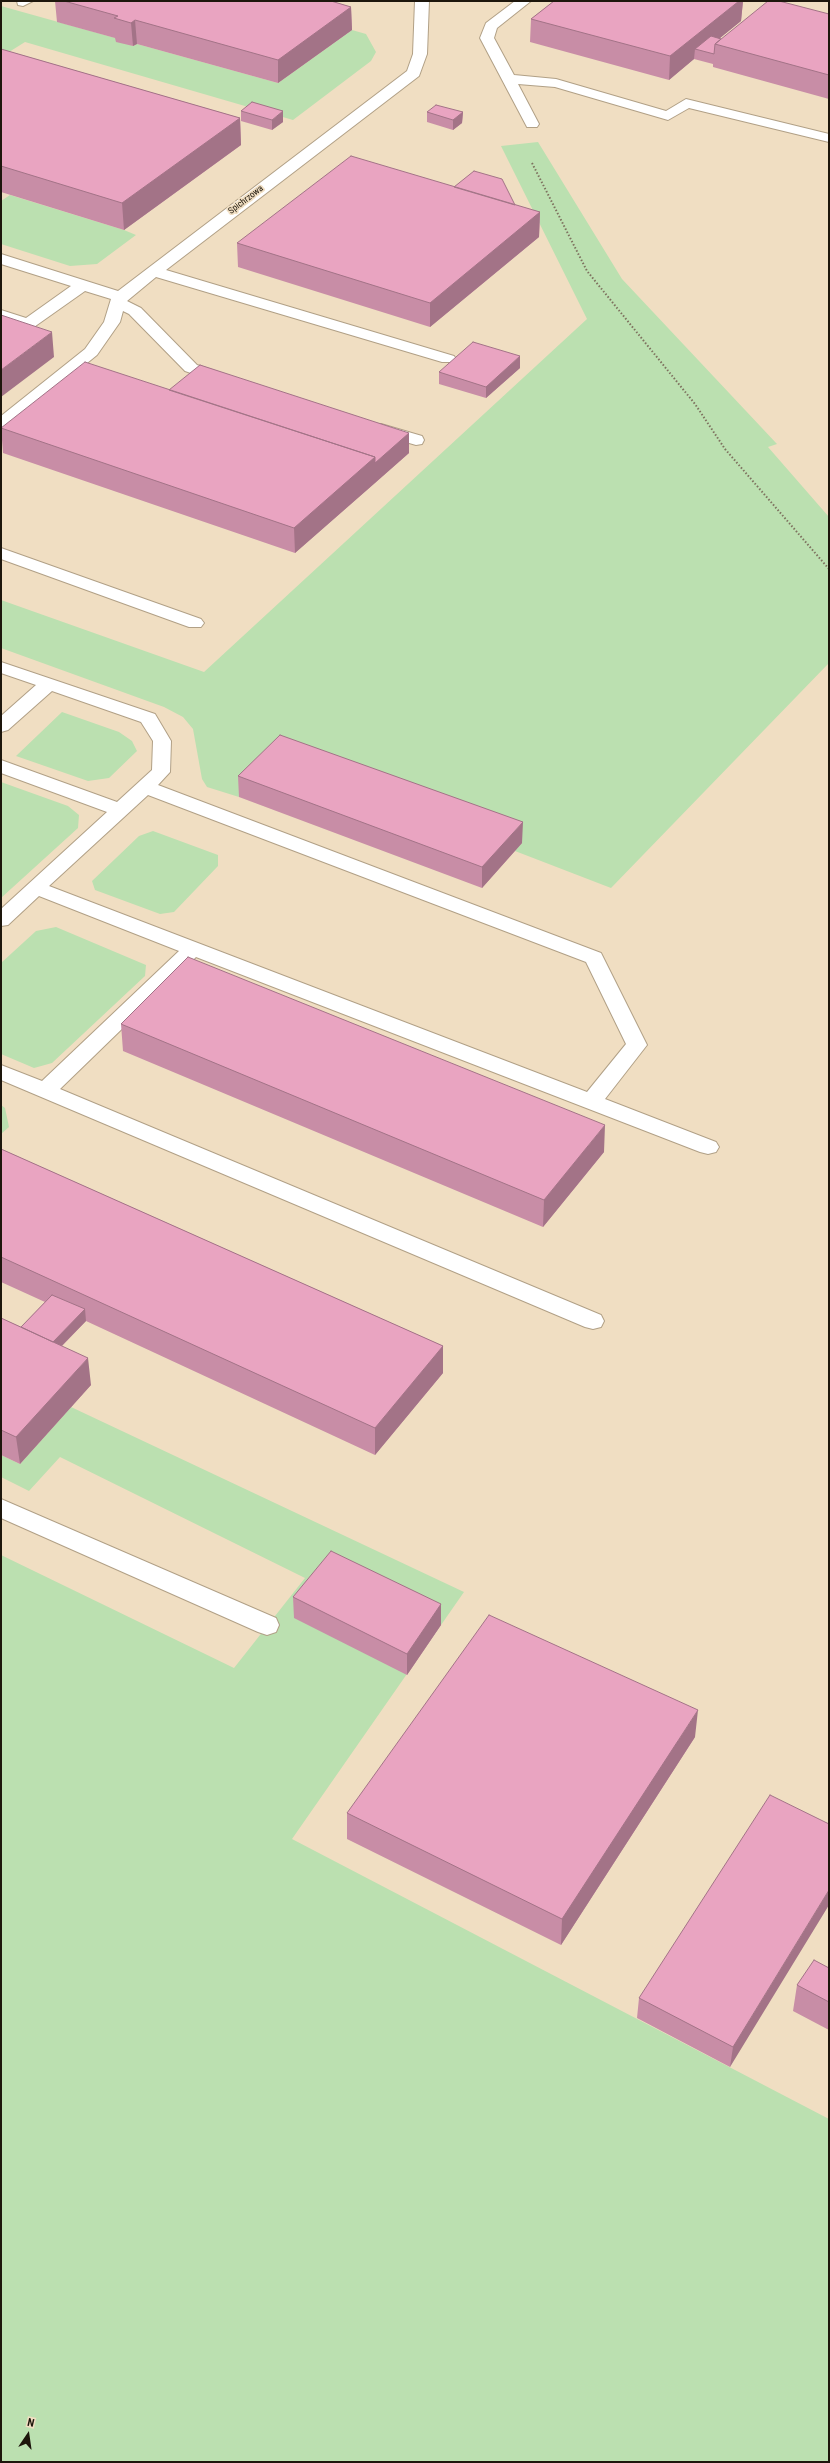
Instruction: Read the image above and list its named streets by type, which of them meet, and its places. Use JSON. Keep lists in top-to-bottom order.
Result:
{
  "streets": {
    "lane": ["Spichrzowa"]
  },
  "north": "top"
}
